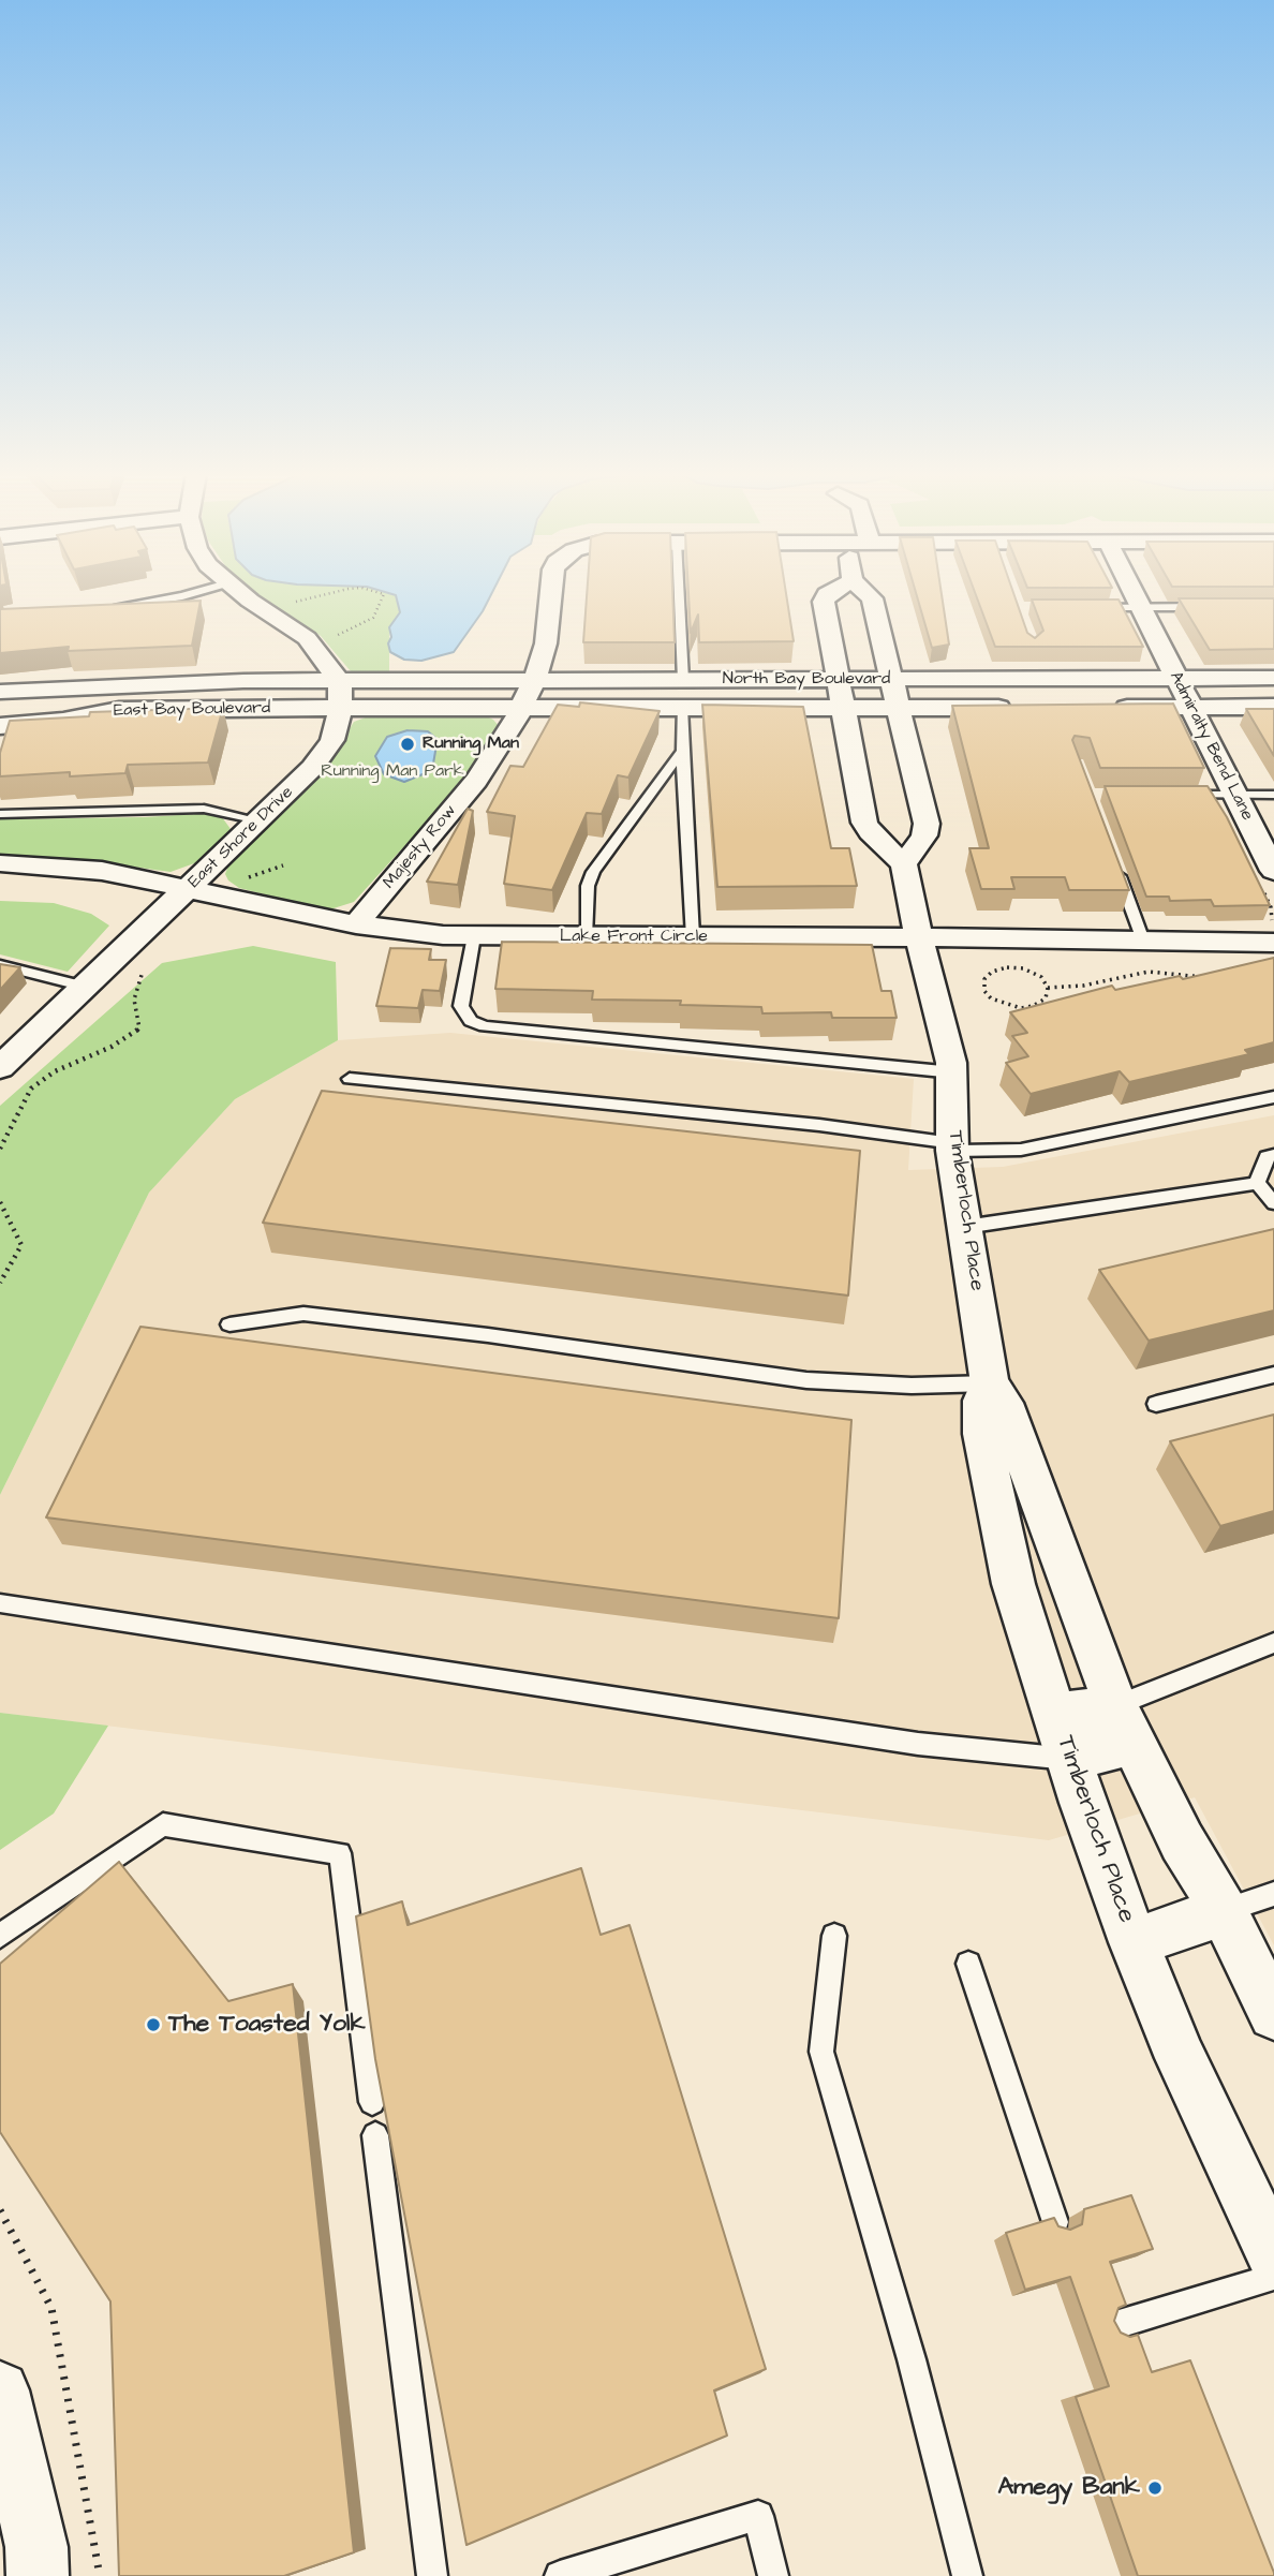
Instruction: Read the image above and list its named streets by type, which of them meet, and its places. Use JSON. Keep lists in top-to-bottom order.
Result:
{
  "streets": {
    "street": [
      "North Bay Boulevard",
      "East Bay Boulevard",
      "Admiralty Bend Lane",
      "East Shore Drive",
      "Majesty Row",
      "Lake Front Circle",
      "Timberloch Place"
    ]
  },
  "crossings": [
    ["North Bay Boulevard", "East Bay Boulevard"],
    ["North Bay Boulevard", "Admiralty Bend Lane"],
    ["North Bay Boulevard", "East Shore Drive"],
    ["North Bay Boulevard", "Majesty Row"],
    ["East Bay Boulevard", "East Shore Drive"],
    ["East Shore Drive", "Lake Front Circle"],
    ["Majesty Row", "Lake Front Circle"],
    ["Lake Front Circle", "Timberloch Place"]
  ],
  "parks": ["Running Man Park"],
  "places": ["Running Man", "The Toasted Yolk", "Amegy Bank"]
}
